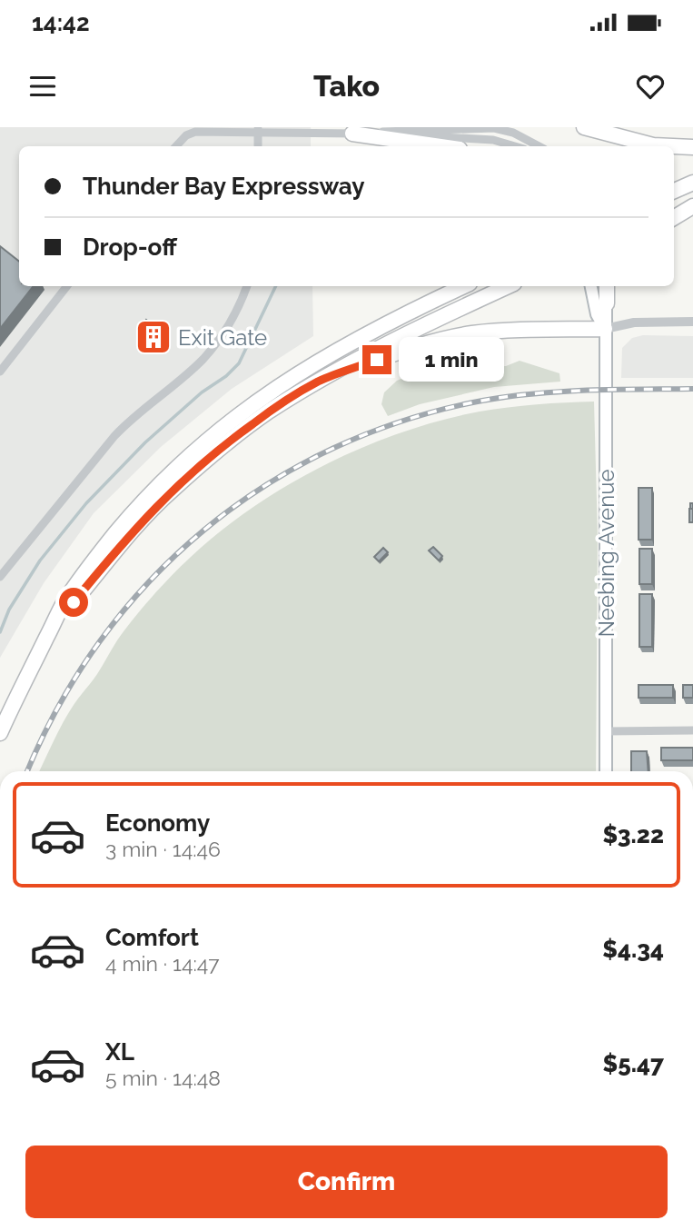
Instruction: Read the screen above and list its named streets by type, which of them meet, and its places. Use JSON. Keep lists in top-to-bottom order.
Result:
{
  "streets": {
    "main road": ["Neebing Avenue"]
  },
  "places": {
    "building": ["Exit Gate"]
  },
  "page": {
    "status": "14:42",
    "header": "Tako",
    "banner": ["Thunder Bay Expressway", "Drop-off"],
    "bubble": "1 min",
    "list": [
      {
        "name": "Economy",
        "note": "3 min · 14:46",
        "value": "$3.22"
      },
      {
        "name": "Comfort",
        "note": "4 min · 14:47",
        "value": "$4.34"
      },
      {
        "name": "XL",
        "note": "5 min · 14:48",
        "value": "$5.47"
      }
    ],
    "buttons": "Confirm"
  }
}
